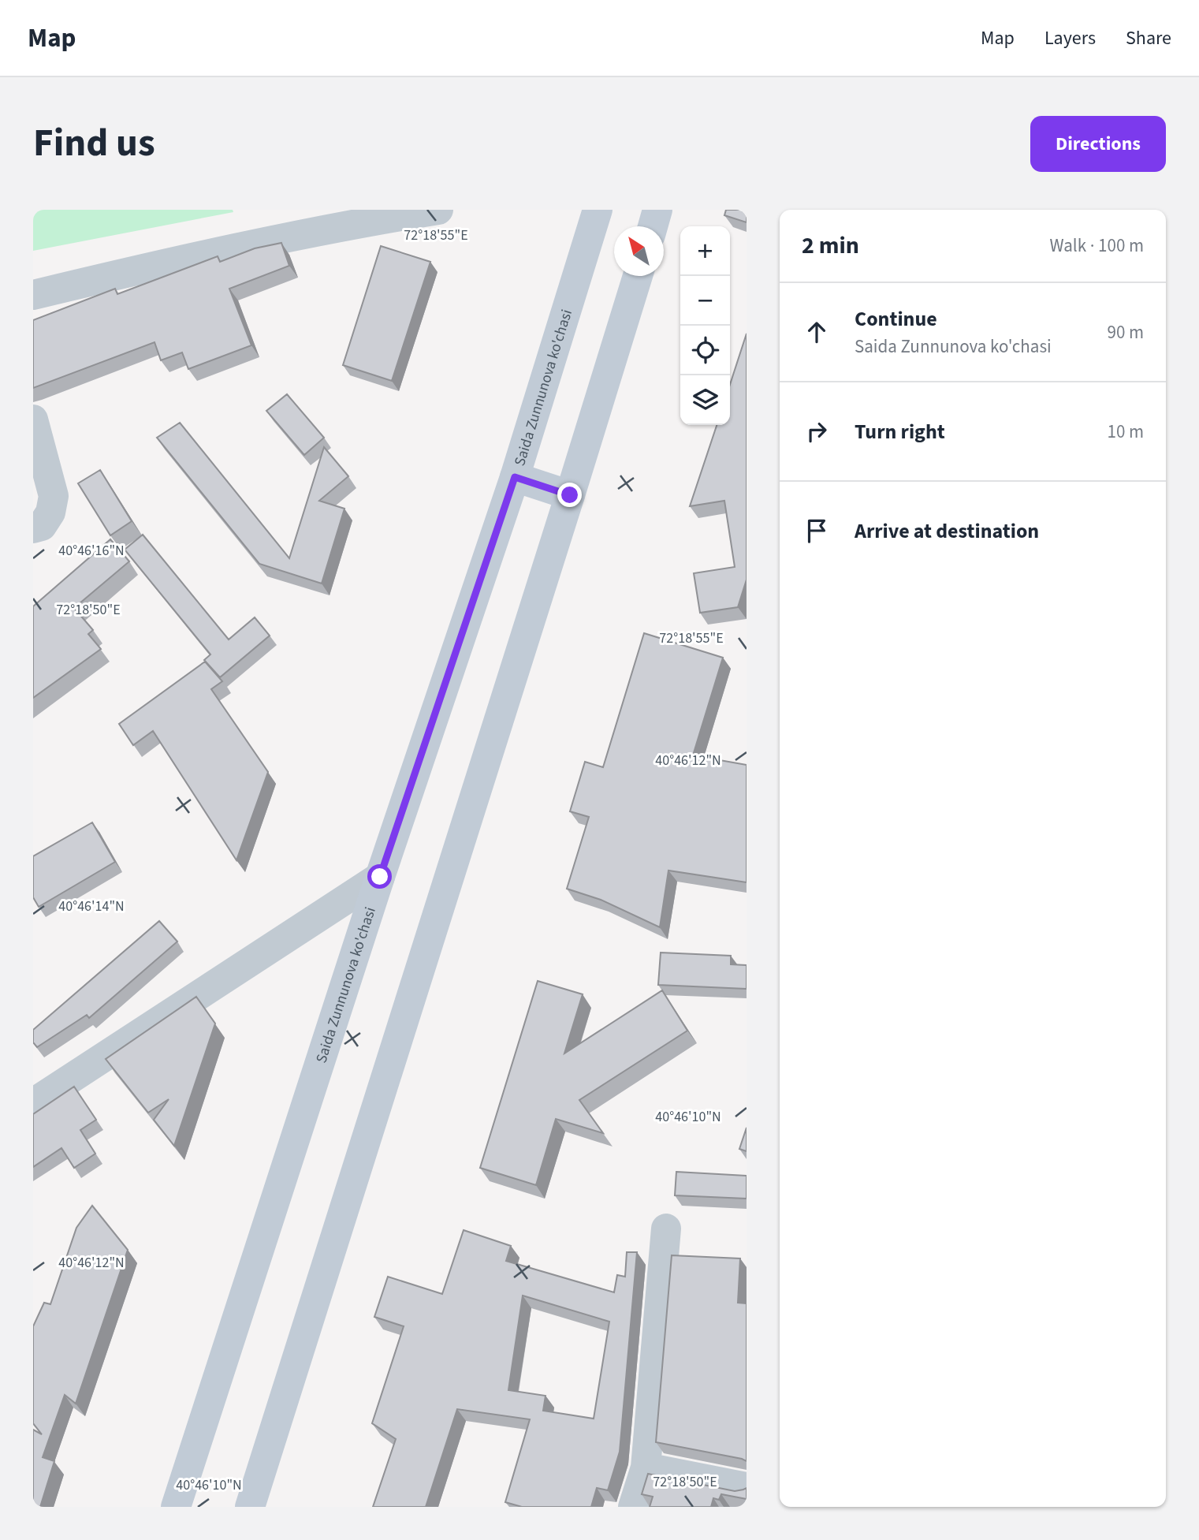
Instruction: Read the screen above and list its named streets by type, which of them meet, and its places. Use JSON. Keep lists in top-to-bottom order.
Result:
{
  "streets": {
    "main road": ["Saida Zunnunova ko'chasi"]
  },
  "north": "top left",
  "page": {
    "header": "Map",
    "nav": ["Map", "Layers", "Share"],
    "title": "Find us",
    "buttons": "Directions",
    "heading": ["2 min", "Walk · 100 m"],
    "map_buttons": ["+", "−"],
    "list": [
      ["Continue", "Saida Zunnunova ko'chasi", "90 m"],
      ["Turn right", "10 m"],
      "Arrive at destination"
    ]
  },
  "coordinates": [
    "72°18'55\"E",
    "40°46'16\"N",
    "72°18'50\"E",
    "40°46'12\"N",
    "40°46'14\"N",
    "40°46'10\"N"
  ]
}
